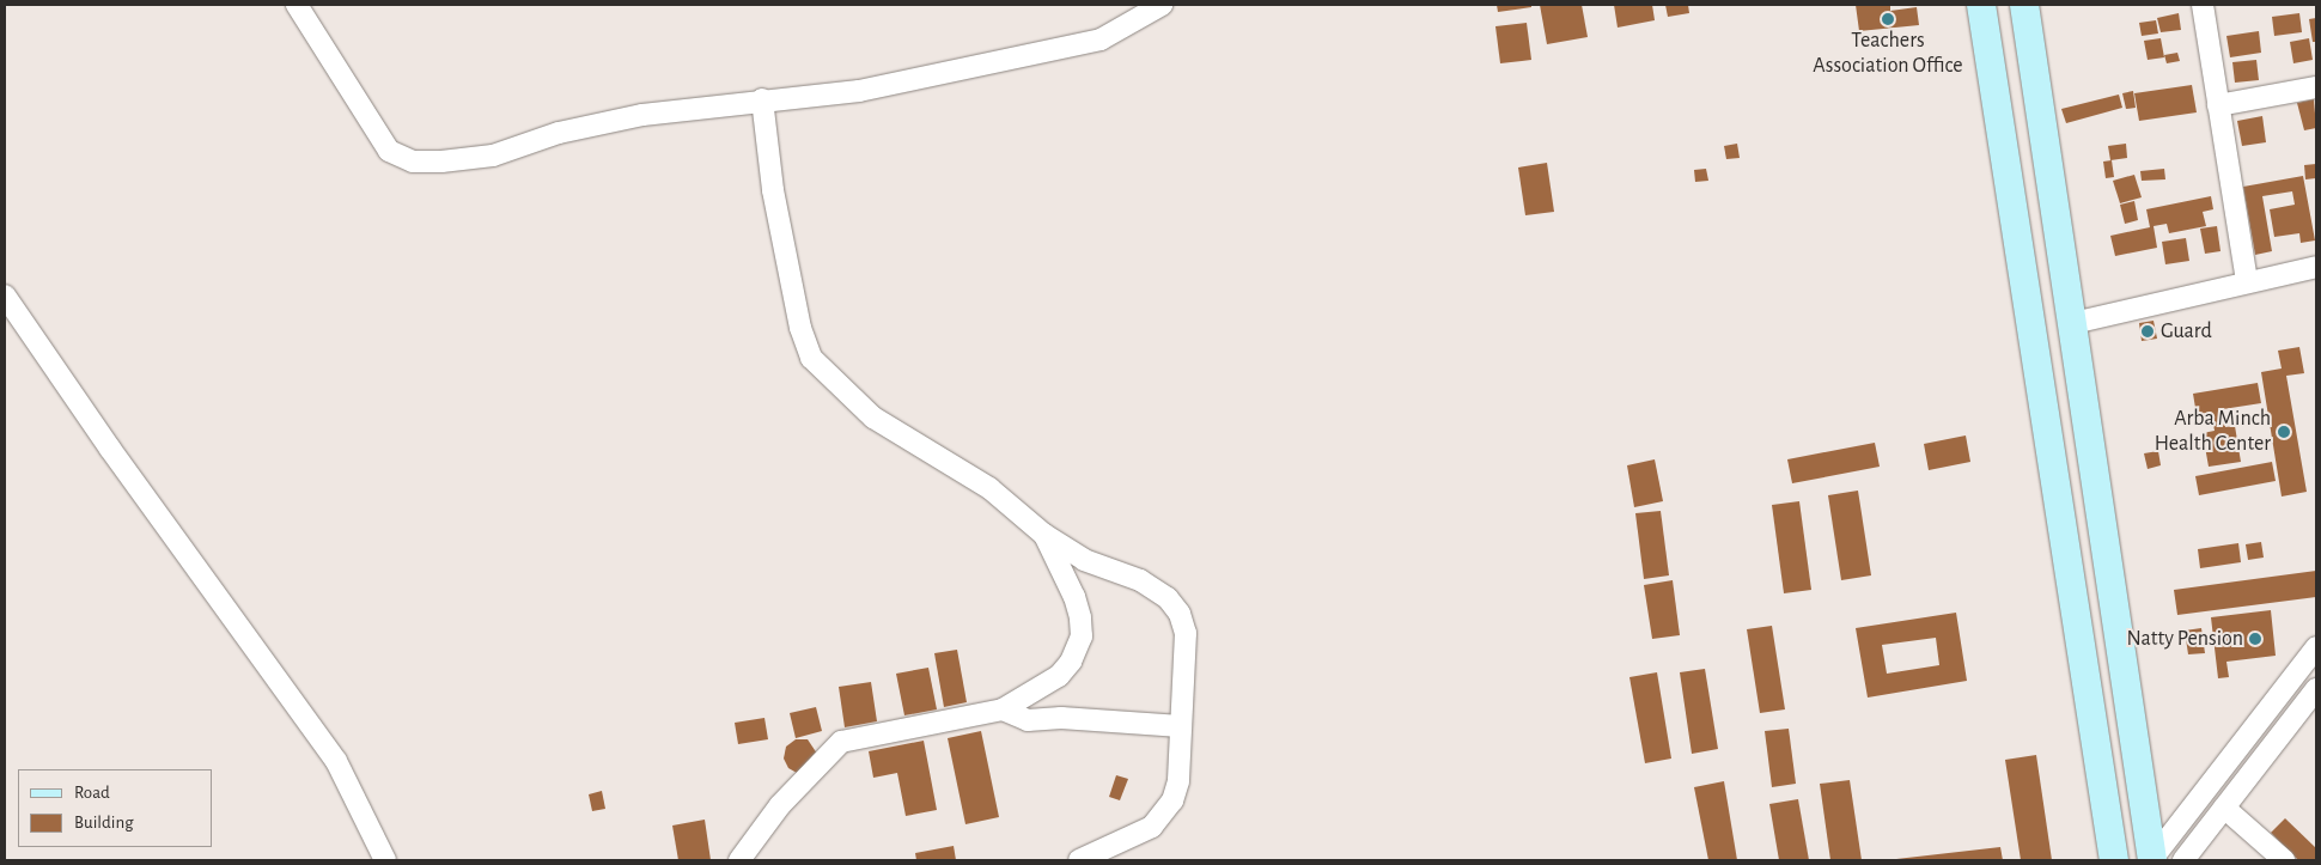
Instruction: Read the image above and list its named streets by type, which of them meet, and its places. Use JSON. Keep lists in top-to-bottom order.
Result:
{
  "places": [
    "Teachers Association Office",
    "Guard",
    "Arba Minch Health Center",
    "Natty Pension"
  ],
  "legend": ["Road", "Building"]
}
